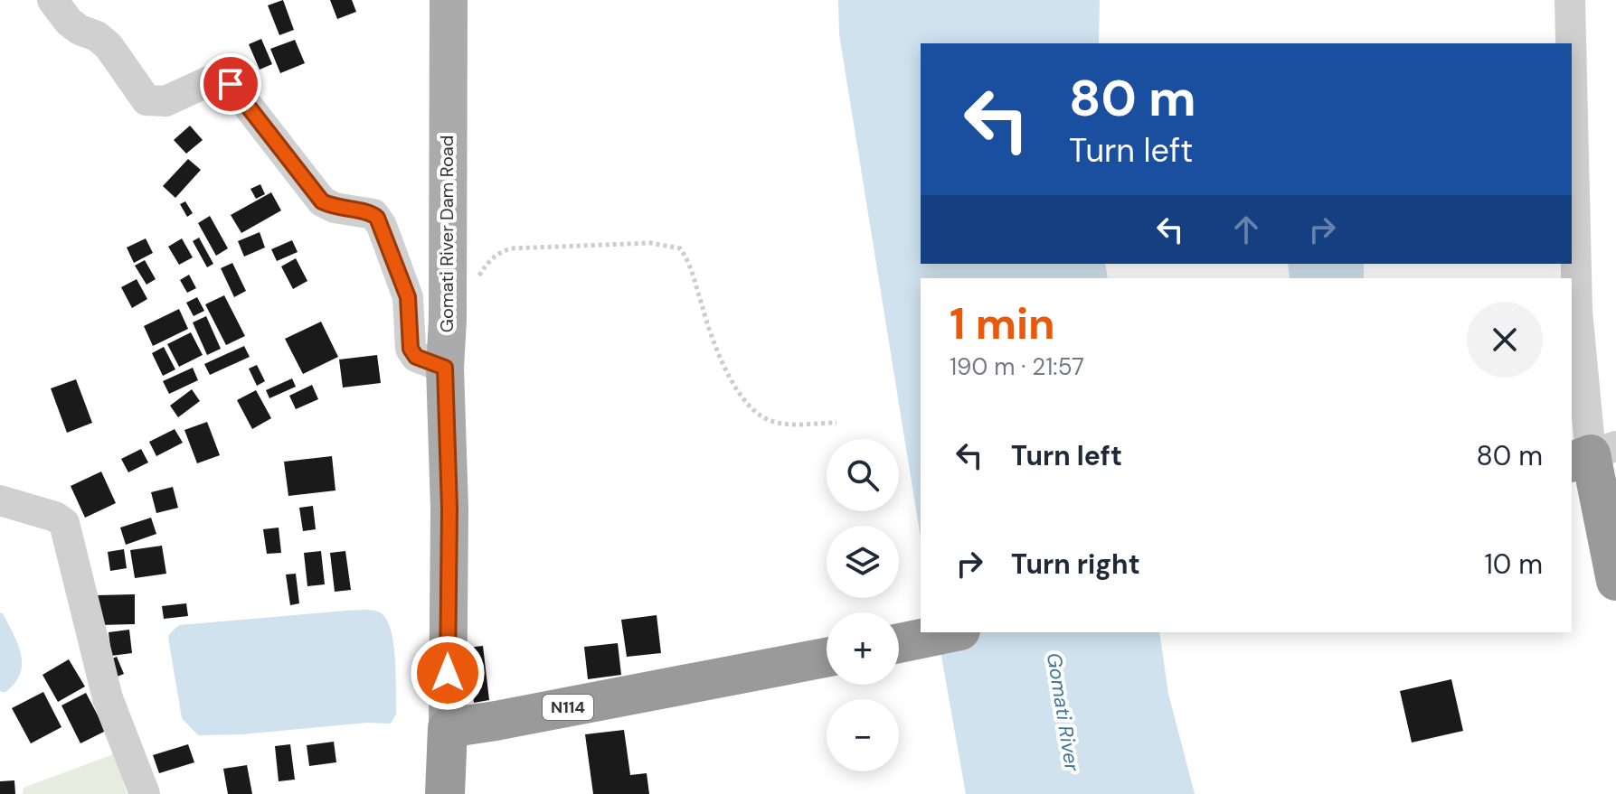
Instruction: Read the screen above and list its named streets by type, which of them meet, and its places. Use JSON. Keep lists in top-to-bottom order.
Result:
{
  "streets": {
    "highway": ["N114"],
    "main road": ["Gomati River Dam Road"]
  },
  "crossings": [
    ["Gomati River Dam Road", "N114"]
  ],
  "water": ["Gomati River"],
  "page": {
    "turn": ["80 m", "Turn left"],
    "heading": ["1 min", "190 m · 21:57"],
    "list": [
      {
        "name": "Turn left",
        "value": "80 m"
      },
      {
        "name": "Turn right",
        "value": "10 m"
      }
    ],
    "map_buttons": ["+", "−"]
  }
}
